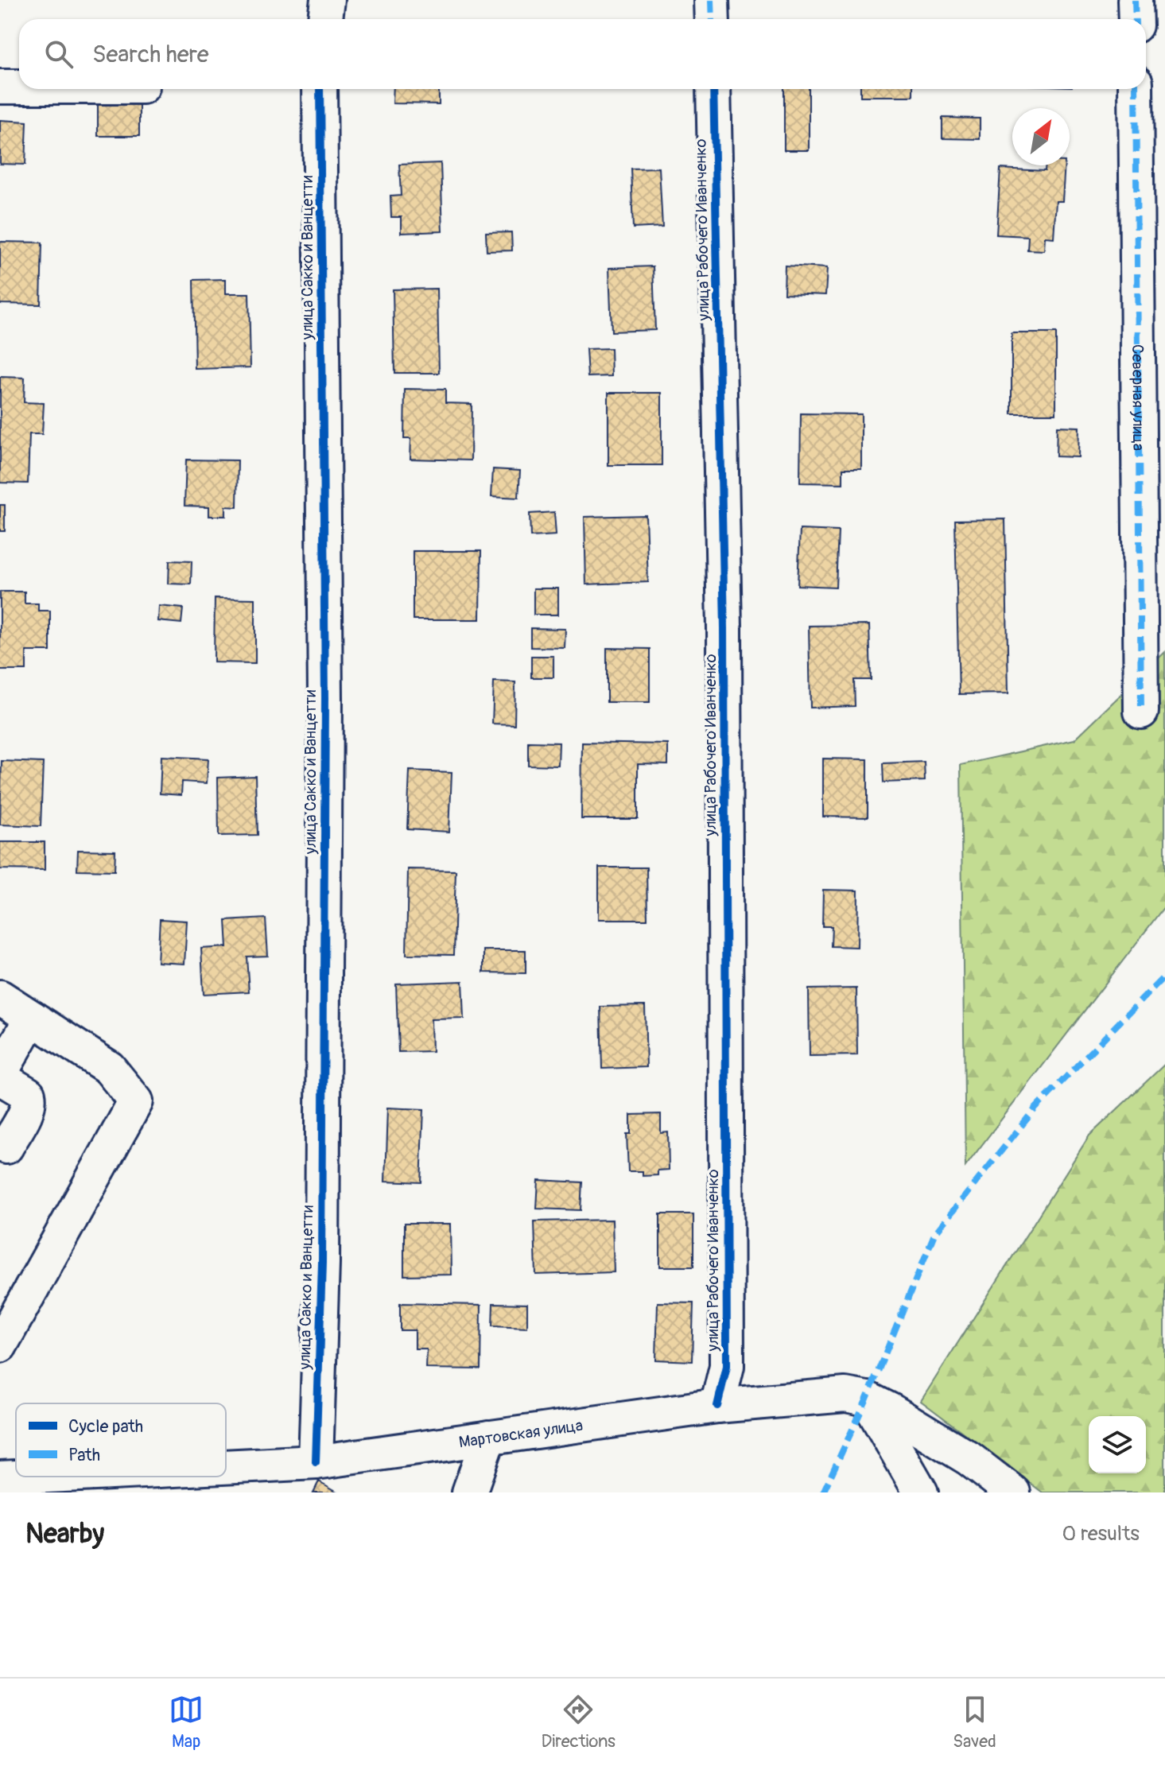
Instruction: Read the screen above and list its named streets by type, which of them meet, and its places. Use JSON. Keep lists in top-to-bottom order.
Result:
{
  "streets": {
    "street": [
      "улица Рабочего Иванченко",
      "улица Сакко и Ванцетти",
      "Северная улица",
      "Мартовская улица"
    ]
  },
  "crossings": [
    ["улица Рабочего Иванченко", "Мартовская улица"],
    ["улица Сакко и Ванцетти", "Мартовская улица"]
  ],
  "legend": ["Cycle path", "Path"],
  "north": "top right",
  "page": {
    "search": "Search here",
    "heading": ["Nearby", "0 results"],
    "nav": ["Map", "Directions", "Saved"]
  }
}
